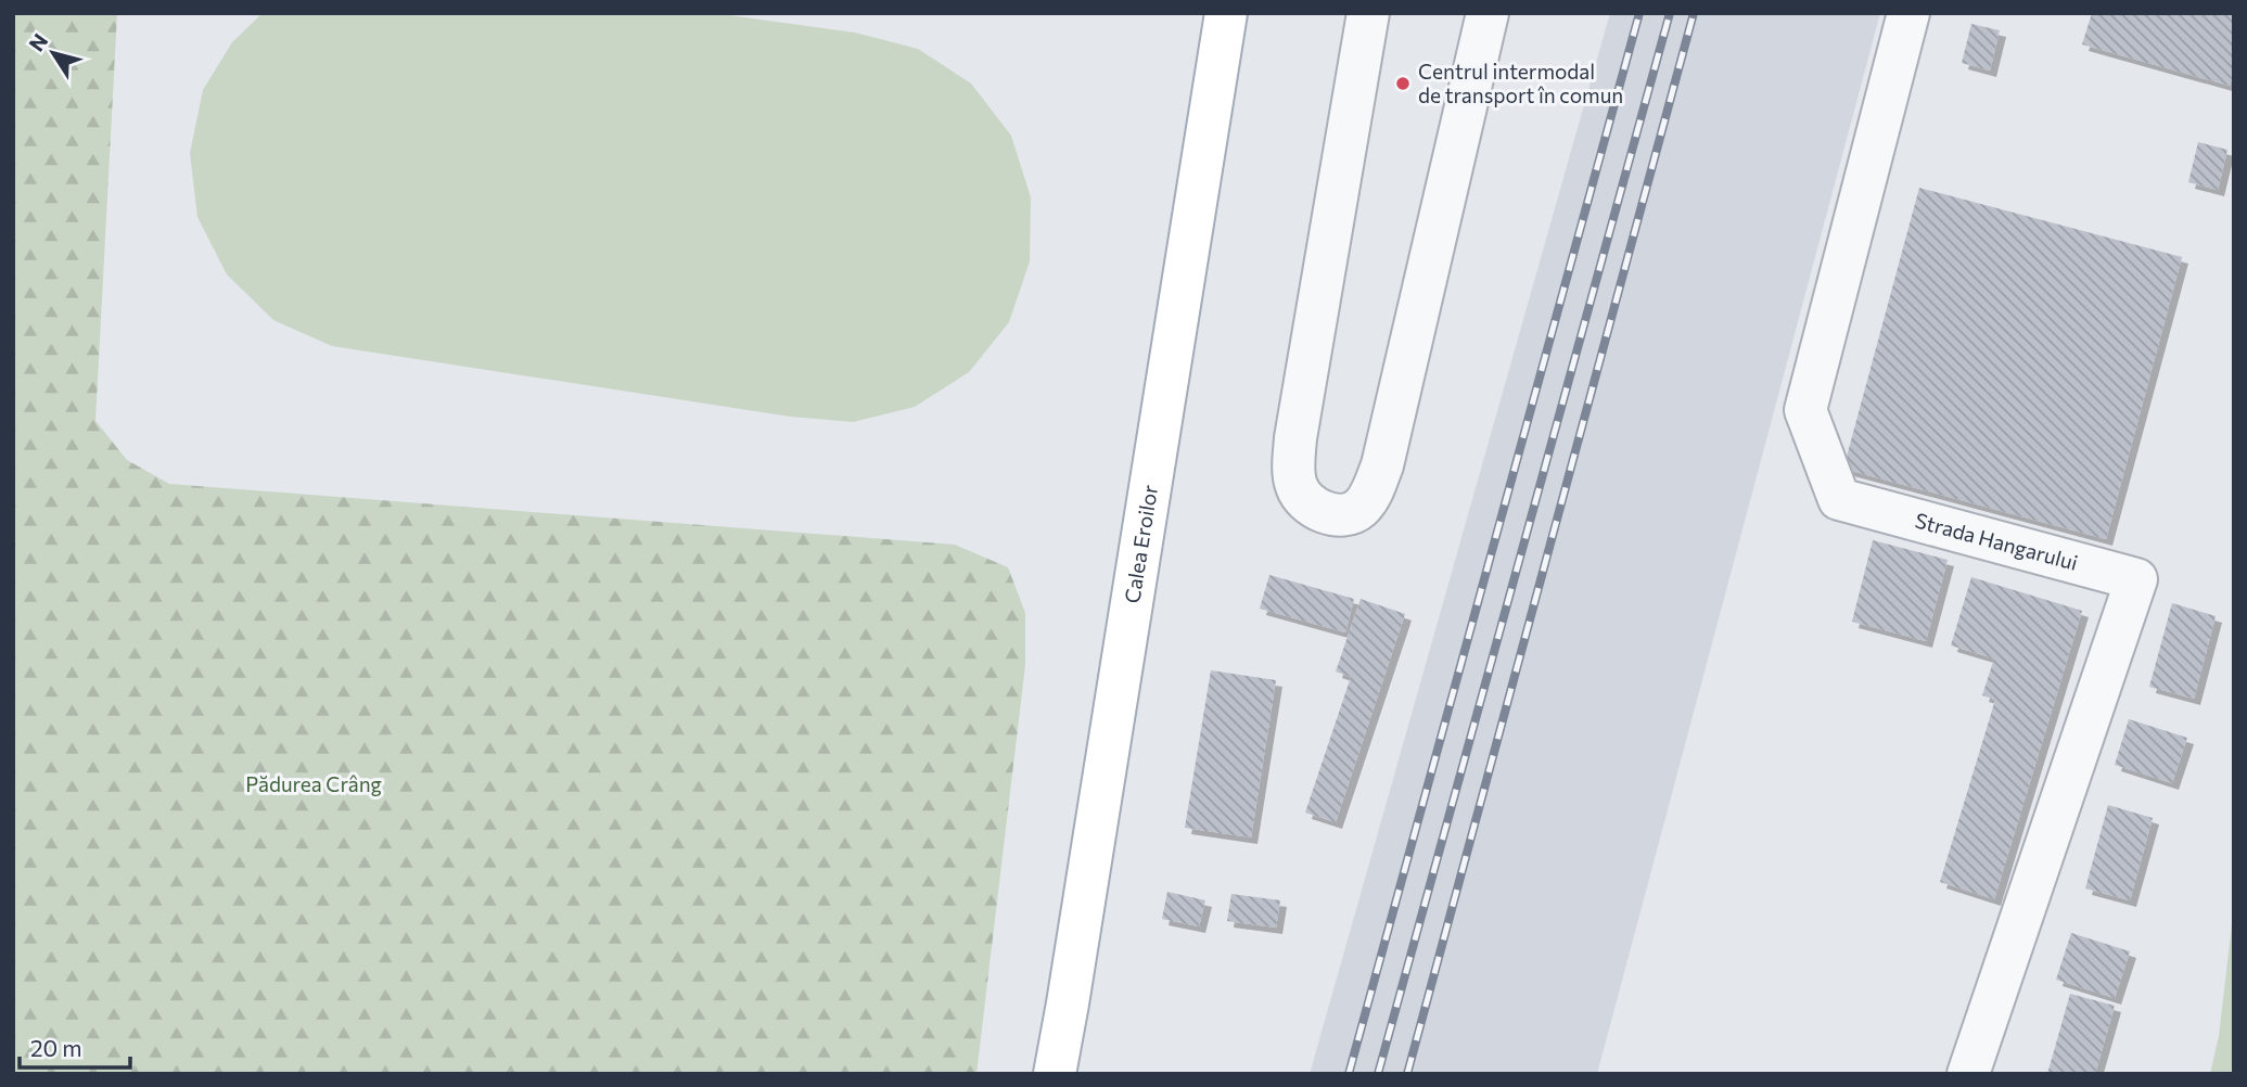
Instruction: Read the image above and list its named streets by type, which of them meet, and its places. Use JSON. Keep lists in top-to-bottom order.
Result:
{
  "streets": {
    "main road": ["Calea Eroilor"],
    "street": ["Strada Hangarului"]
  },
  "parks": ["Pădurea Crâng"],
  "places": ["Centrul intermodal de transport în comun"],
  "scale_bar": "20 m",
  "north": "top left"
}
